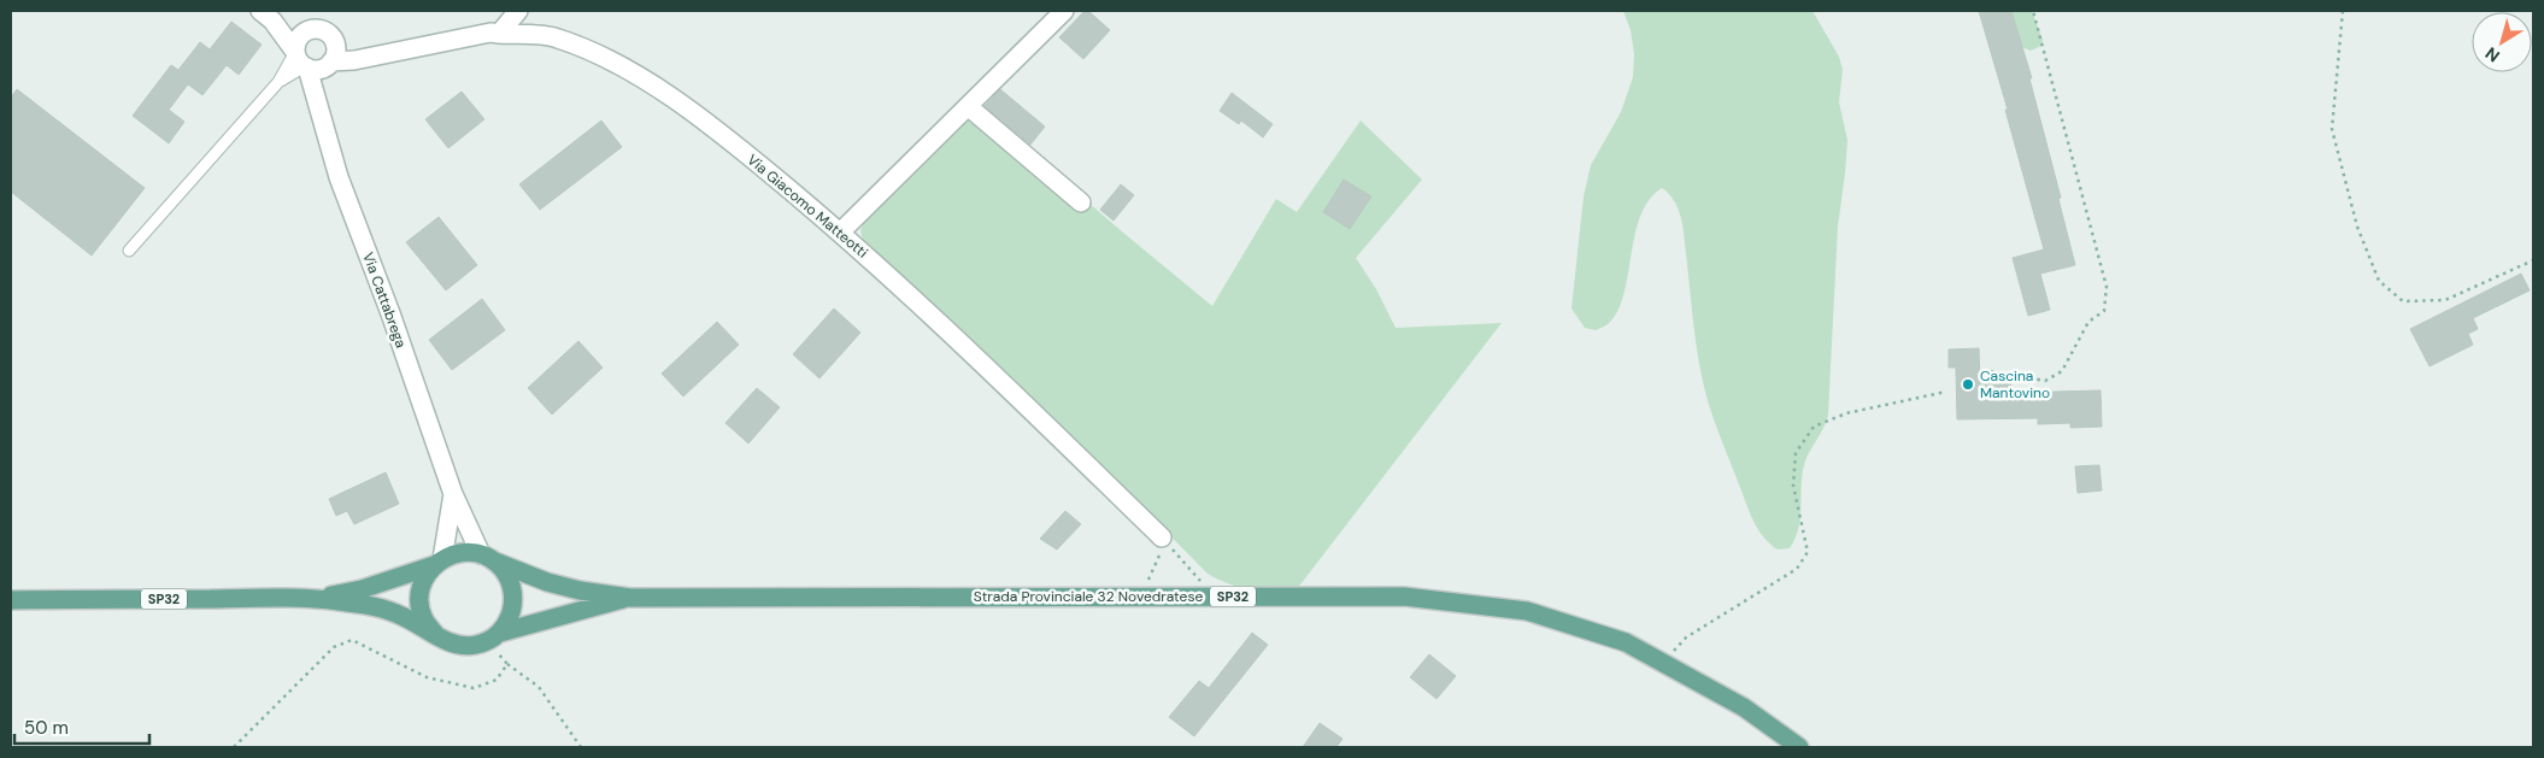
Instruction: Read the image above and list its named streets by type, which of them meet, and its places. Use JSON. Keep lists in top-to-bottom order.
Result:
{
  "streets": {
    "main road": ["Strada Provinciale 32 Novedratese", "SP32"],
    "street": ["Via Giacomo Matteotti", "Via Cattabrega"]
  },
  "crossings": [
    ["Via Giacomo Matteotti", "Via Cattabrega"],
    ["Via Cattabrega", "Strada Provinciale 32 Novedratese"],
    ["Via Cattabrega", "SP32"],
    ["Strada Provinciale 32 Novedratese", "SP32"]
  ],
  "places": ["Cascina Mantovino"],
  "scale_bar": "50 m",
  "north": "bottom left"
}
